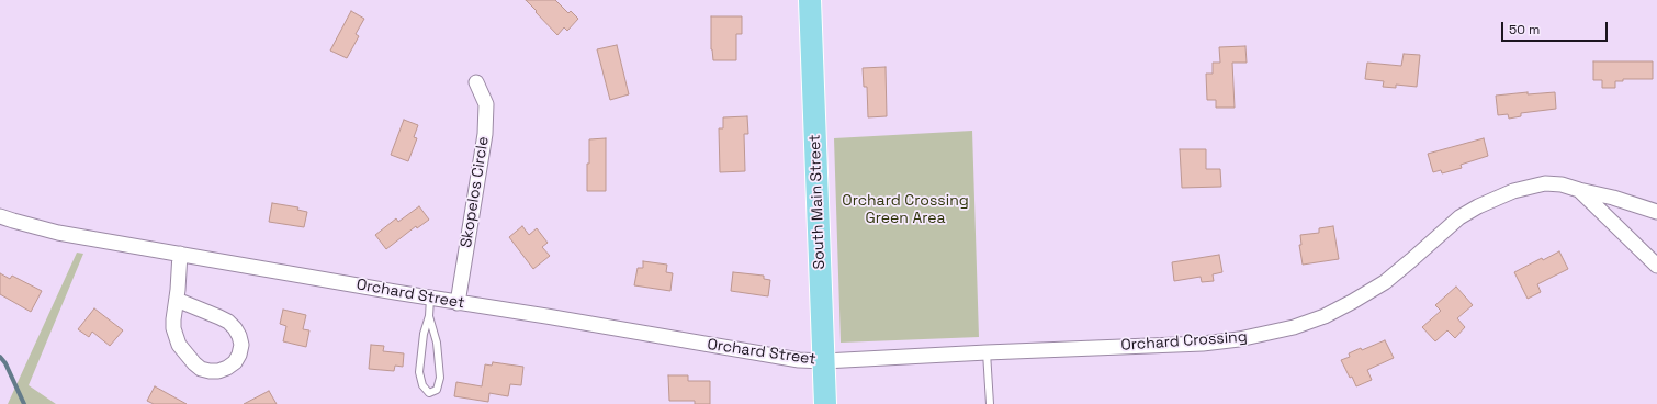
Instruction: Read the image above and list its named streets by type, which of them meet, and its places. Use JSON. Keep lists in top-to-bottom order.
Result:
{
  "streets": {
    "main road": ["South Main Street"],
    "street": ["Skopelos Circle", "Orchard Street", "Orchard Crossing"]
  },
  "crossings": [
    ["Skopelos Circle", "Orchard Street"],
    ["South Main Street", "Orchard Street"],
    ["South Main Street", "Orchard Crossing"],
    ["Orchard Street", "Orchard Crossing"]
  ],
  "parks": ["Orchard Crossing Green Area"],
  "scale_bar": "50 m"
}
